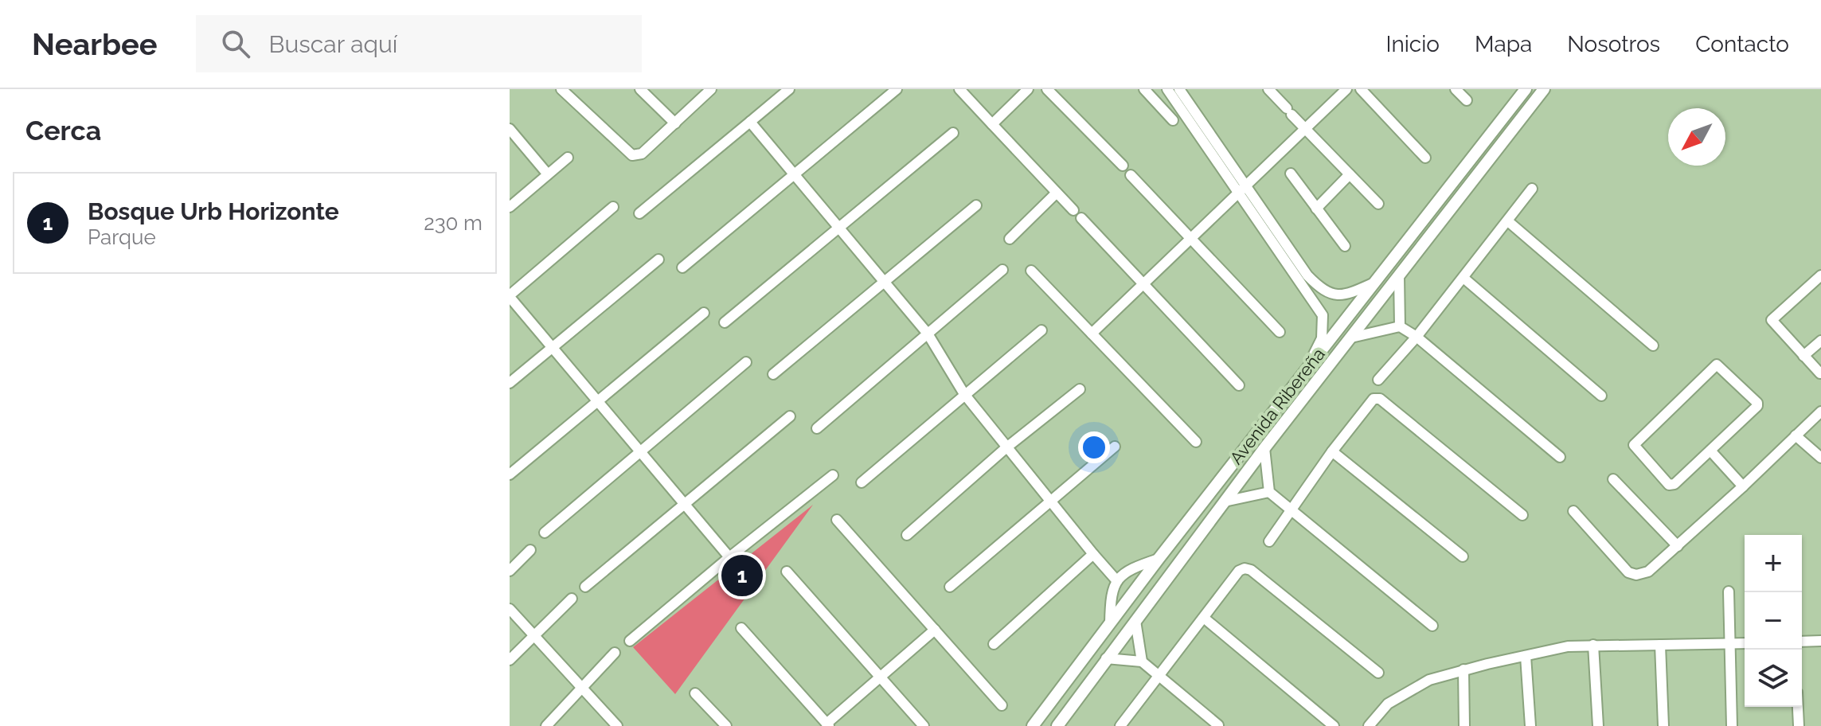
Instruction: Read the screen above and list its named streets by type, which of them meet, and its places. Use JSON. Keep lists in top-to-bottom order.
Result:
{
  "streets": {
    "street": ["Avenida Ribereña"]
  },
  "north": "bottom left",
  "page": {
    "header": "Nearbee",
    "search": "Buscar aquí",
    "nav": [
      "Inicio",
      "Mapa",
      "Nosotros",
      "Contacto"
    ],
    "heading": "Cerca",
    "list": [
      {
        "mark": "1",
        "name": "Bosque Urb Horizonte",
        "note": "Parque",
        "value": "230 m"
      }
    ],
    "map_buttons": ["+", "−"],
    "pins": "1"
  }
}
